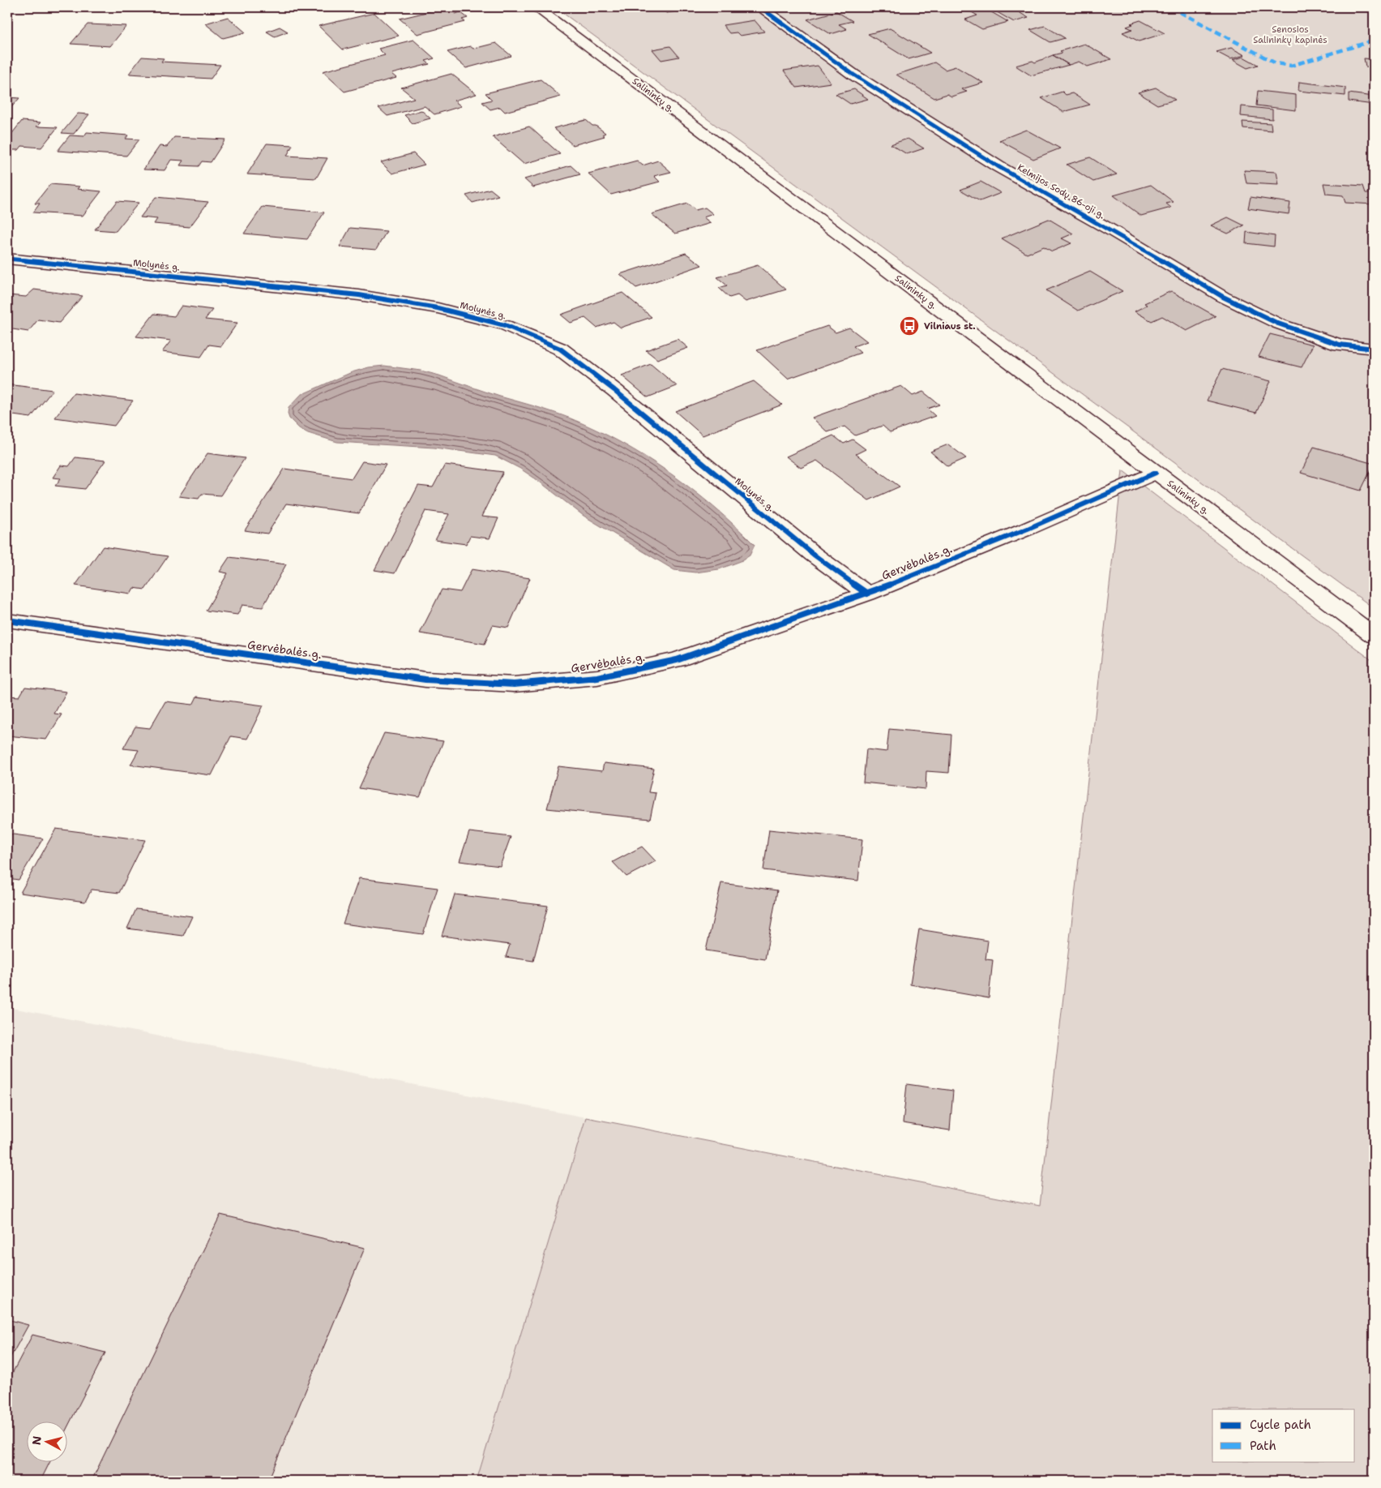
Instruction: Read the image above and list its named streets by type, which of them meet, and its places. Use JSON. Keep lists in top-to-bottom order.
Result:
{
  "streets": {
    "street": [
      "Salininkų g.",
      "Kelmijos Sodų 86-oji g.",
      "Molynės g.",
      "Gervėbalės g."
    ]
  },
  "crossings": [
    ["Salininkų g.", "Gervėbalės g."],
    ["Molynės g.", "Gervėbalės g."]
  ],
  "parks": ["Senosios Salininkų kapinės"],
  "places": {
    "bus stop": ["Vilniaus st."]
  },
  "legend": ["Cycle path", "Path"],
  "north": "left"
}
